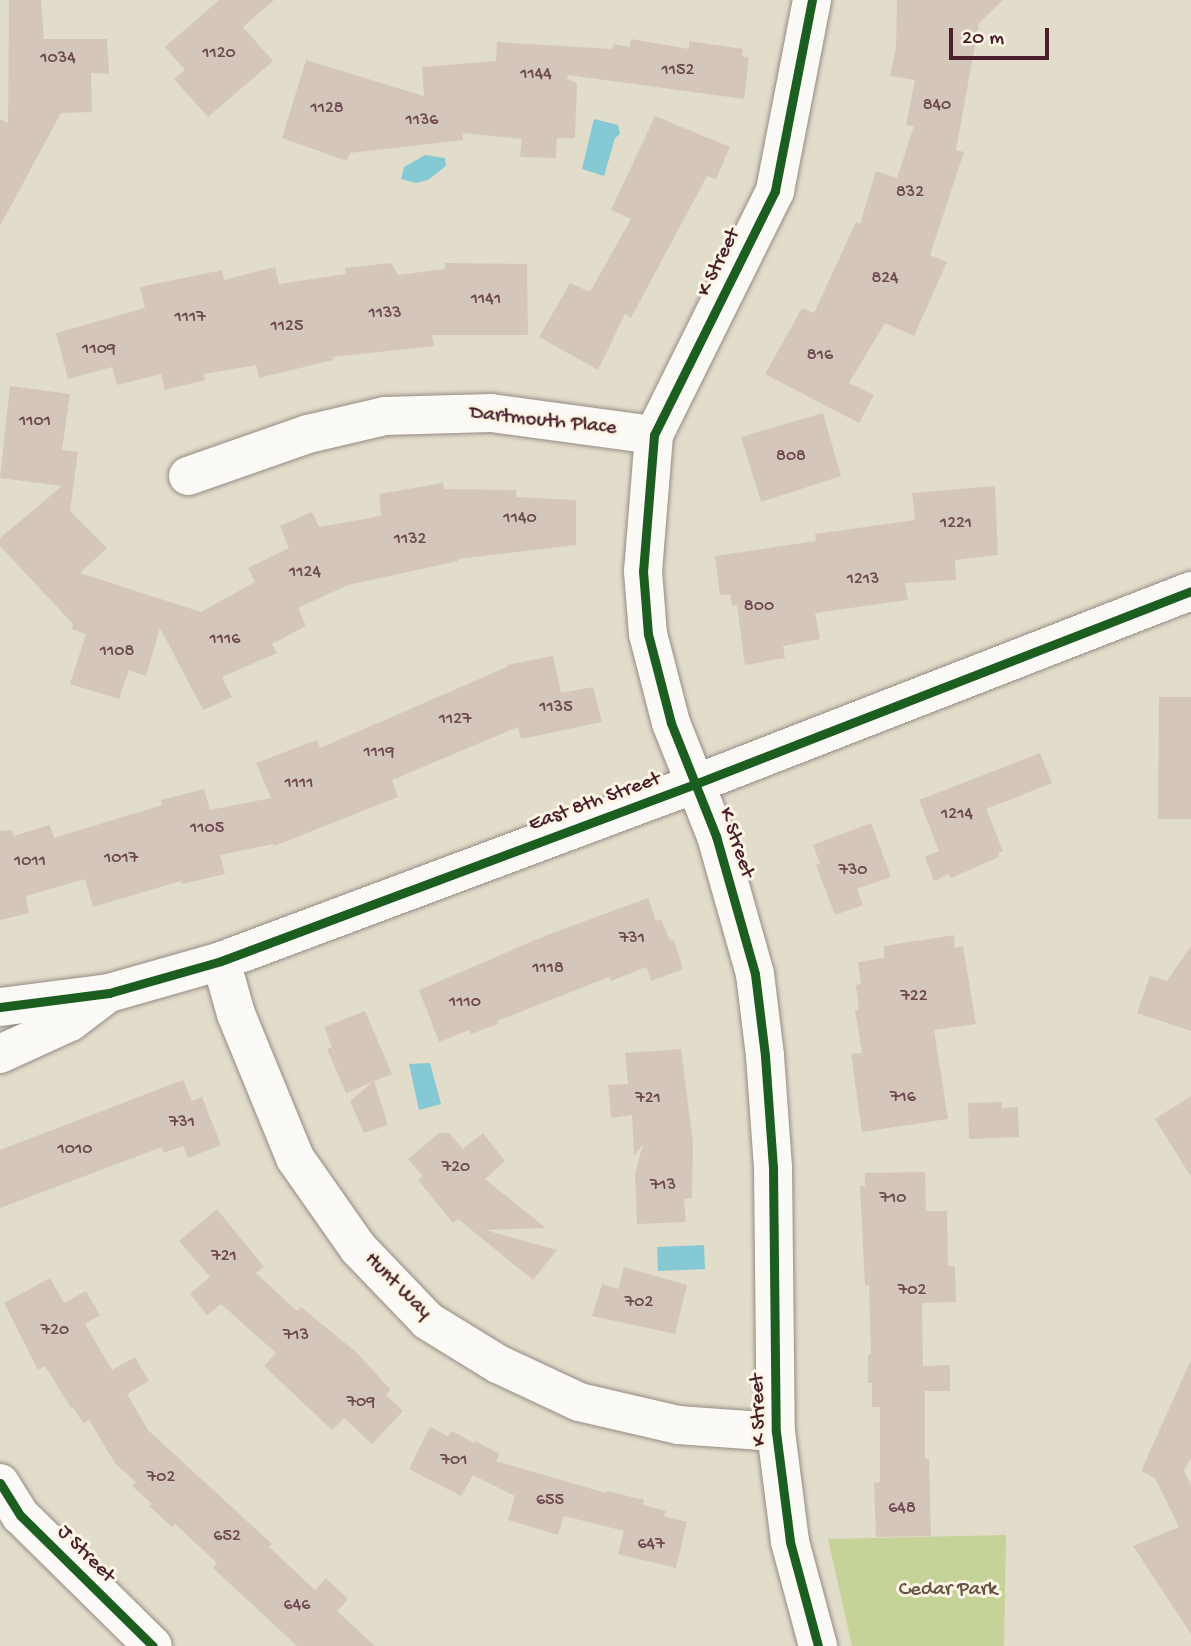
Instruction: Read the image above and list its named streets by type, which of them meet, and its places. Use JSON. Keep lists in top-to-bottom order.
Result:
{
  "streets": {
    "street": [
      "K Street",
      "Dartmouth Place",
      "East 8th Street",
      "Hunt Way",
      "J Street"
    ]
  },
  "crossings": [
    ["K Street", "Dartmouth Place"],
    ["K Street", "East 8th Street"],
    ["K Street", "Hunt Way"],
    ["East 8th Street", "Hunt Way"]
  ],
  "parks": ["Cedar Park"],
  "house_numbers": [
    "1120",
    "1034",
    "1152",
    "1144",
    "840",
    "1128",
    "1136",
    "832",
    "824",
    "1141",
    "1133",
    "1117",
    "1125",
    "1109",
    "816",
    "1101",
    "808",
    "1140",
    "1221",
    "1132",
    "1124",
    "1213",
    "800",
    "1116",
    "1108",
    "1135",
    "1127",
    "1119",
    "1111",
    "1214",
    "1105",
    "1017",
    "1011",
    "730",
    "731",
    "1118",
    "722",
    "1110",
    "716",
    "721",
    "731",
    "1010",
    "720",
    "713",
    "710",
    "721",
    "702",
    "702",
    "720",
    "713",
    "709",
    "701",
    "702",
    "655",
    "648",
    "652",
    "647",
    "646"
  ],
  "scale_bar": "20 m"
}
